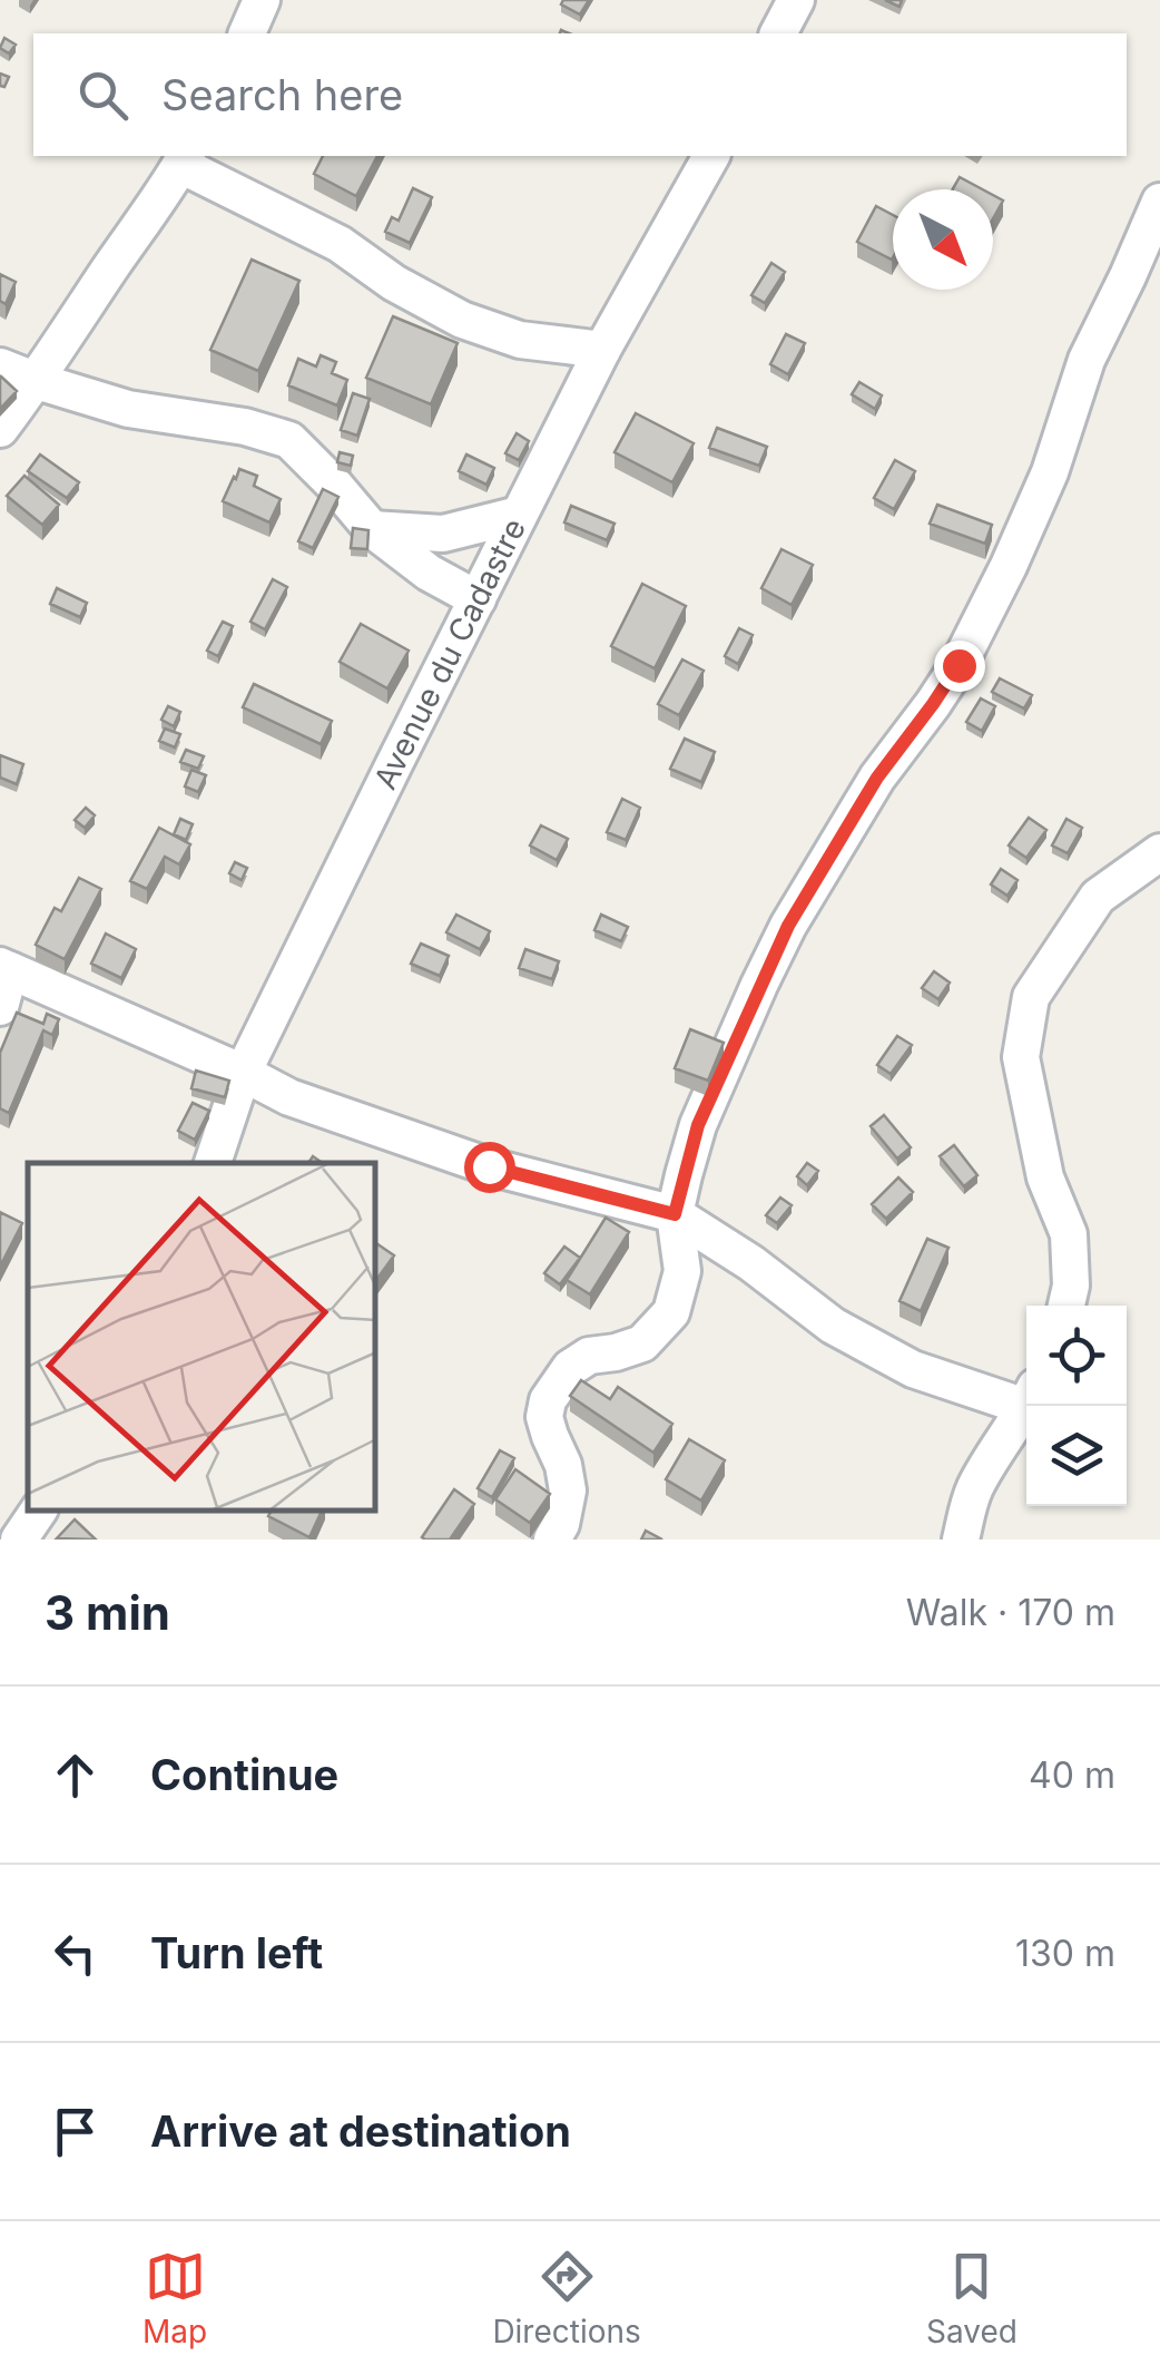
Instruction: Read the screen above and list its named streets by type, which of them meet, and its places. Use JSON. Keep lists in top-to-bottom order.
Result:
{
  "streets": {
    "street": ["Avenue du Cadastre"]
  },
  "north": "bottom right",
  "page": {
    "search": "Search here",
    "heading": ["3 min", "Walk · 170 m"],
    "list": [
      ["Continue", "40 m"],
      ["Turn left", "130 m"],
      "Arrive at destination"
    ],
    "nav": ["Map", "Directions", "Saved"]
  }
}
